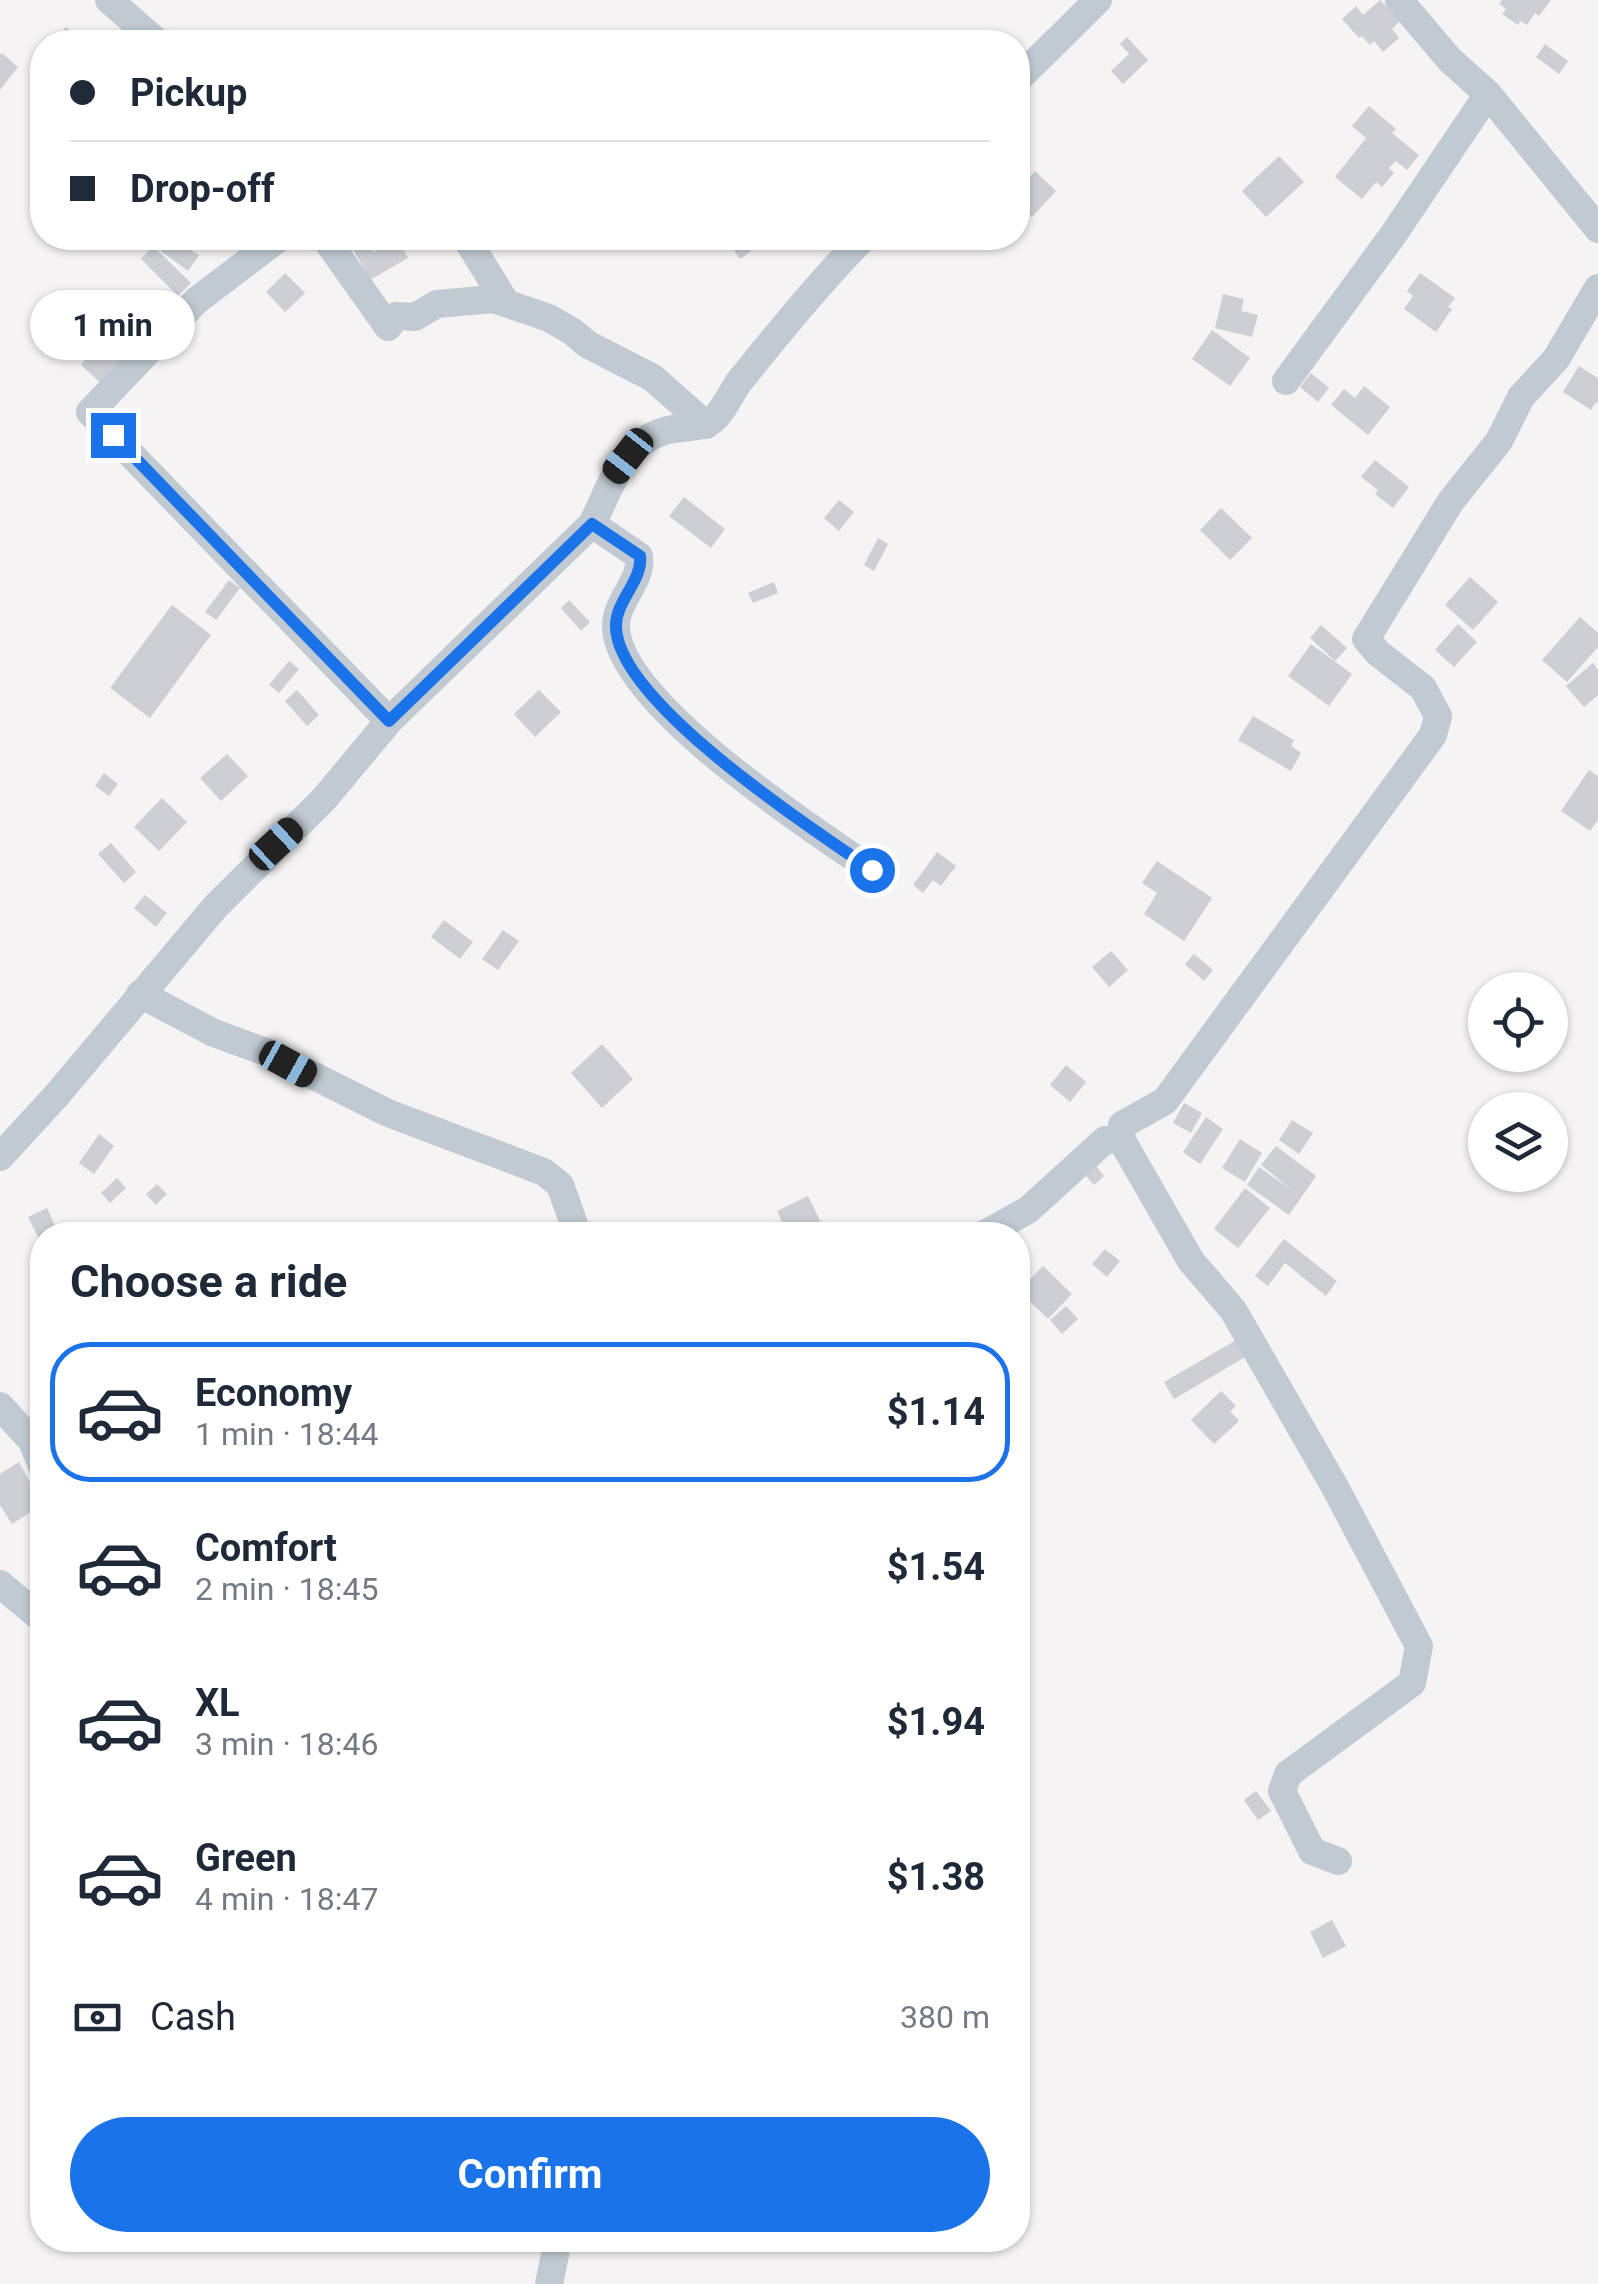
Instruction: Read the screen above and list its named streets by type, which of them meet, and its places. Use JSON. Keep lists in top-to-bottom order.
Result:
{
  "page": {
    "banner": ["Pickup", "Drop-off"],
    "bubble": "1 min",
    "heading": "Choose a ride",
    "list": [
      {
        "name": "Economy",
        "note": "1 min · 18:44",
        "value": "$1.14"
      },
      {
        "name": "Comfort",
        "note": "2 min · 18:45",
        "value": "$1.54"
      },
      {
        "name": "XL",
        "note": "3 min · 18:46",
        "value": "$1.94"
      },
      {
        "name": "Green",
        "note": "4 min · 18:47",
        "value": "$1.38"
      }
    ],
    "pay": ["Cash", "380 m"],
    "buttons": "Confirm"
  }
}
